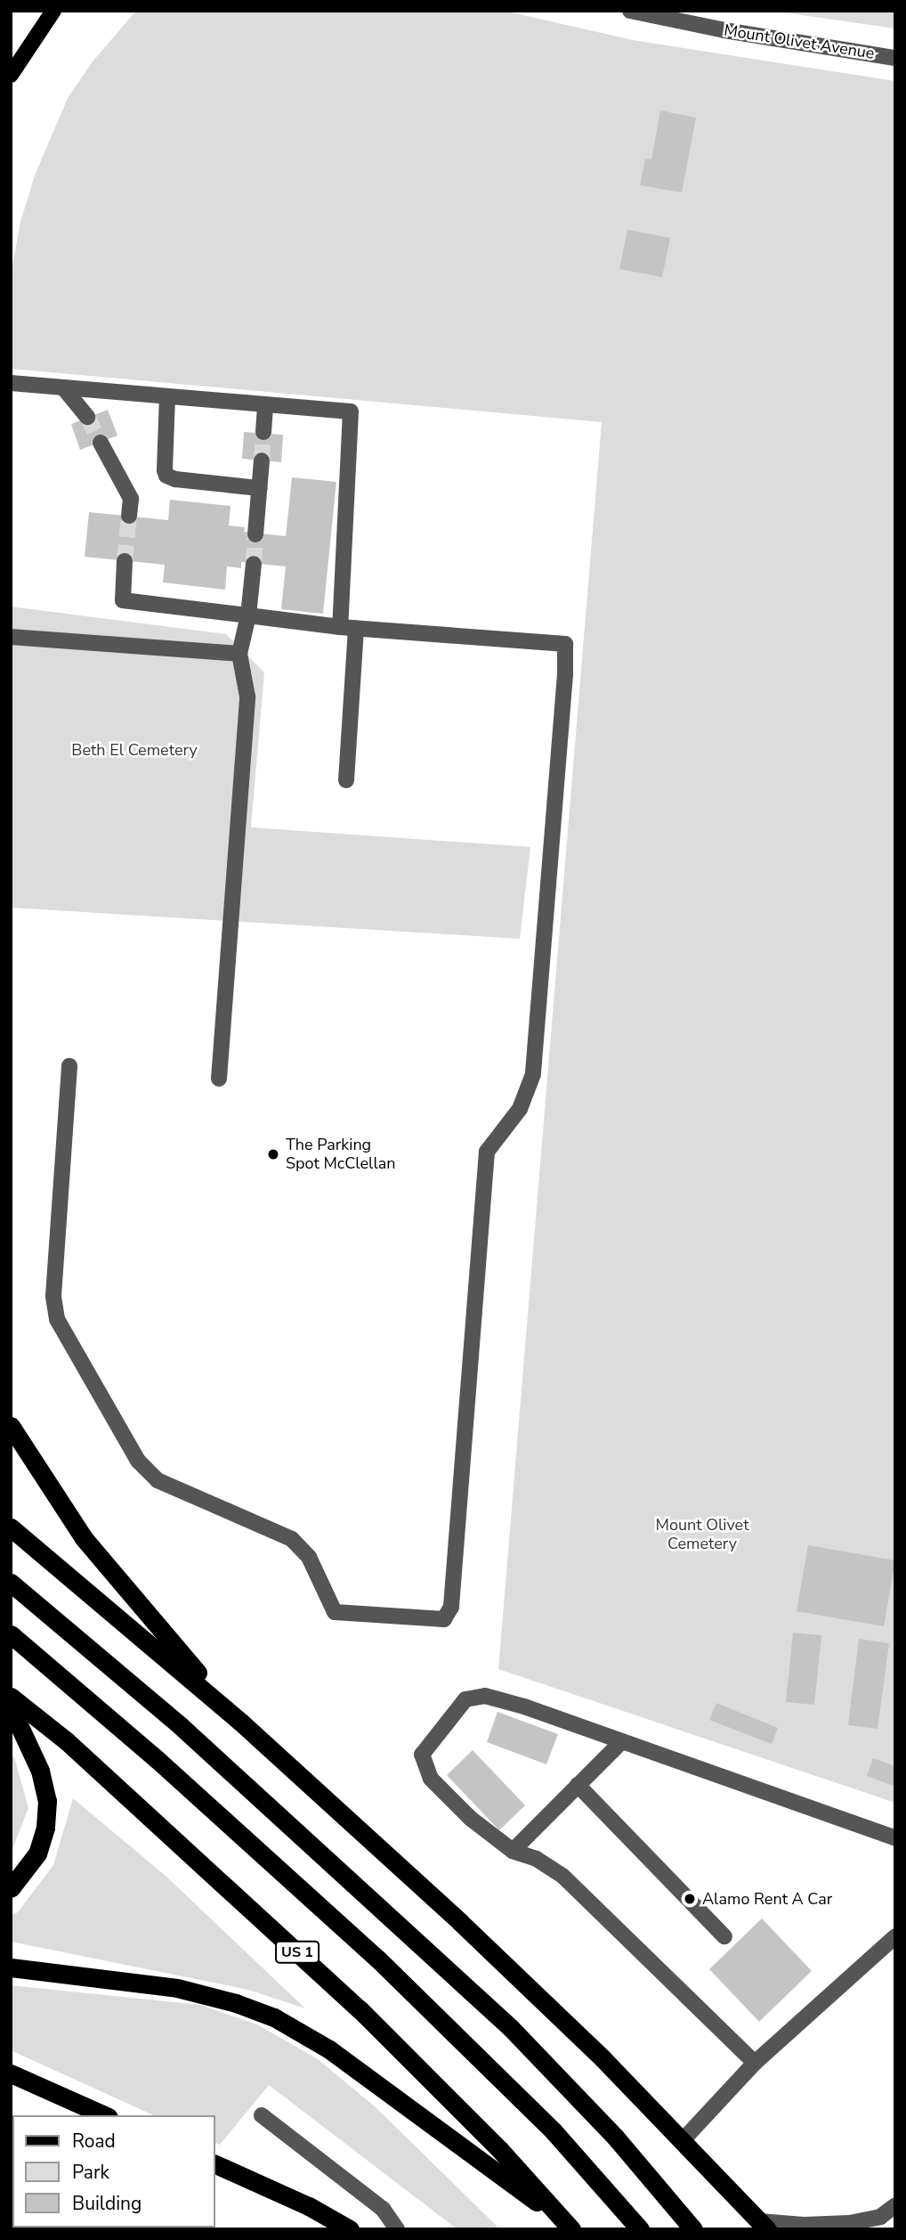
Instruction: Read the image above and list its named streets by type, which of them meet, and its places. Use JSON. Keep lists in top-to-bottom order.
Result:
{
  "streets": {
    "highway": ["US 1"],
    "street": ["Mount Olivet Avenue"]
  },
  "parks": ["Beth El Cemetery", "Mount Olivet Cemetery"],
  "places": ["The Parking Spot McClellan", "Alamo Rent A Car"],
  "legend": ["Road", "Park", "Building"]
}
